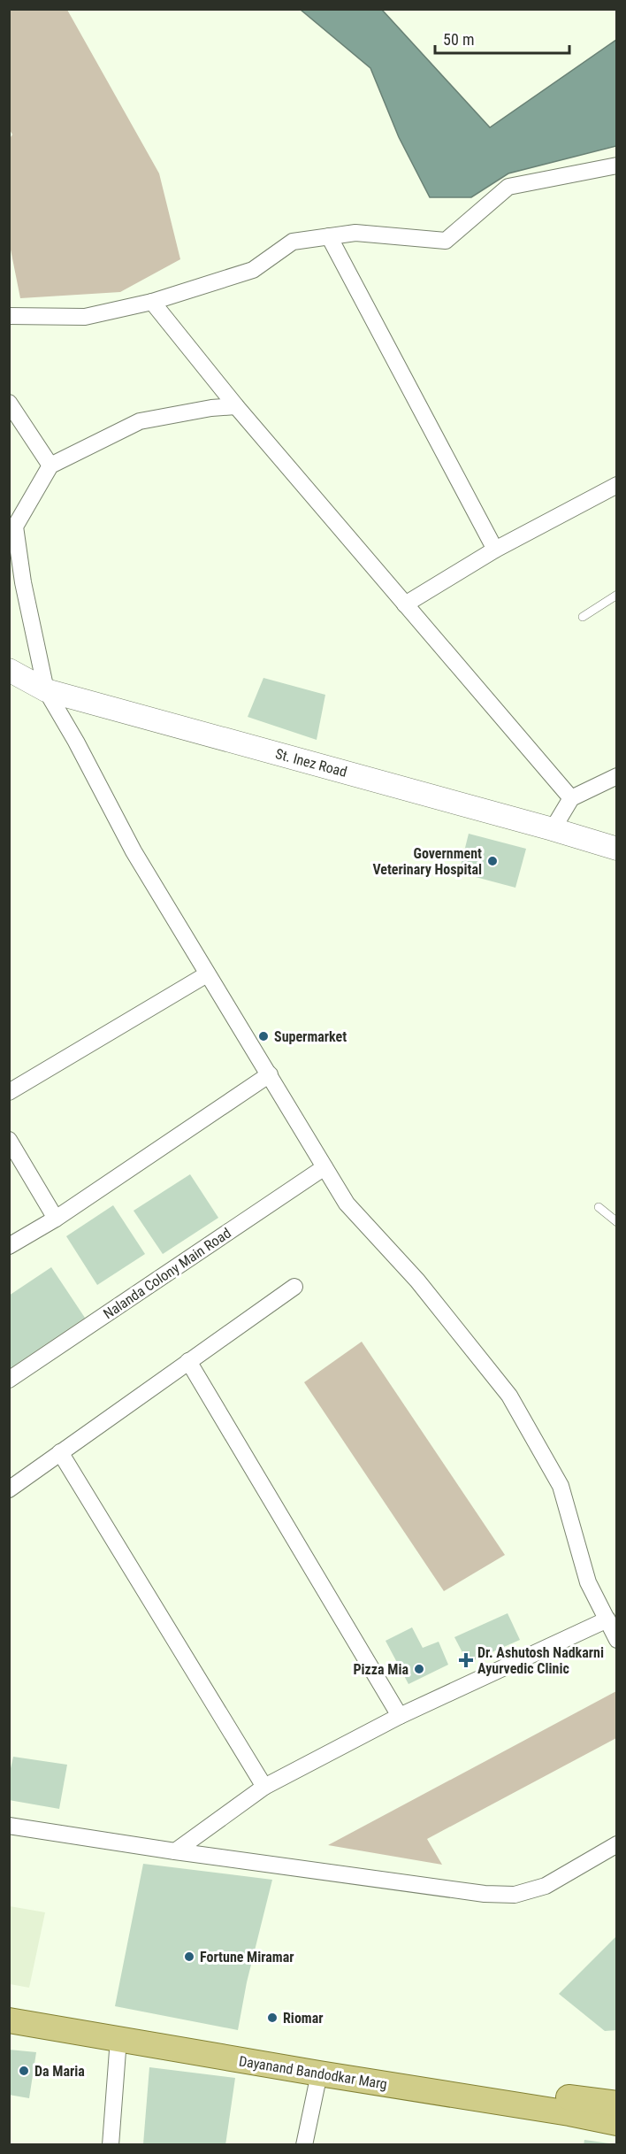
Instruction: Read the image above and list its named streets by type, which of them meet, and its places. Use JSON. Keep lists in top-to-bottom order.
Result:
{
  "streets": {
    "main road": ["St. Inez Road", "Dayanand Bandodkar Marg"],
    "street": ["Nalanda Colony Main Road"]
  },
  "places": {
    "other": [
      "Government Veterinary Hospital",
      "Supermarket",
      "Pizza Mia",
      "Fortune Miramar",
      "Riomar",
      "Da Maria"
    ],
    "health": ["Dr. Ashutosh Nadkarni Ayurvedic Clinic"]
  },
  "scale_bar": "50 m"
}
